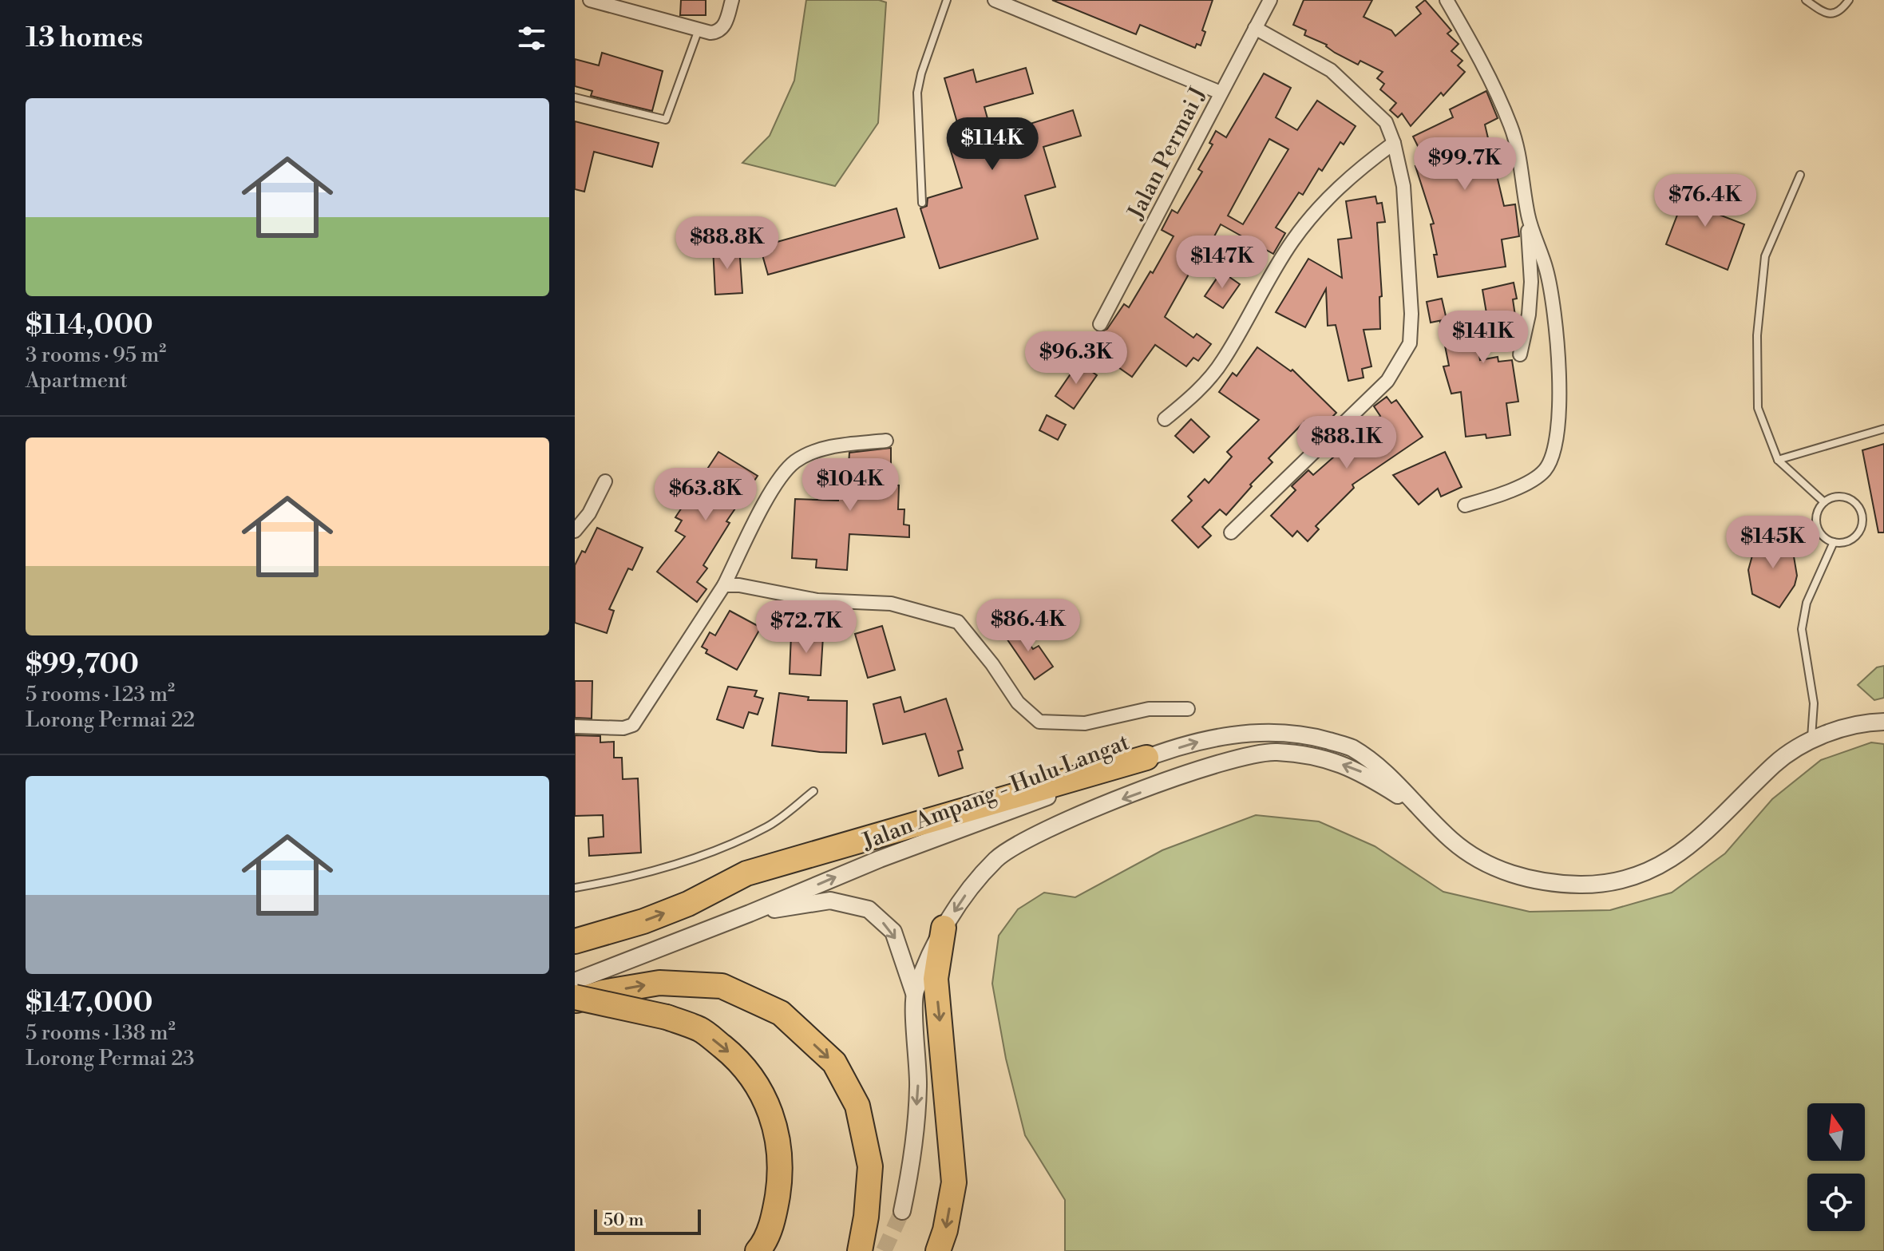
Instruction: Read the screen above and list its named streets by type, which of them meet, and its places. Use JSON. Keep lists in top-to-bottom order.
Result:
{
  "streets": {
    "street": ["Jalan Permai J", "Jalan Ampang - Hulu Langat"]
  },
  "scale_bar": "50 m",
  "north": "top",
  "page": {
    "heading": "13 homes",
    "list": [
      {
        "name": "$114,000",
        "note": "3 rooms · 95 m² · Apartment"
      },
      {
        "name": "$99,700",
        "note": "5 rooms · 123 m² · Lorong Permai 22"
      },
      {
        "name": "$147,000",
        "note": "5 rooms · 138 m² · Lorong Permai 23"
      }
    ],
    "price": [
      "$114K",
      "$99.7K",
      "$76.4K",
      "$88.8K",
      "$147K",
      "$141K",
      "$96.3K",
      "$88.1K",
      "$104K",
      "$63.8K",
      "$145K",
      "$86.4K",
      "$72.7K"
    ],
    "scale": "50 m"
  }
}
